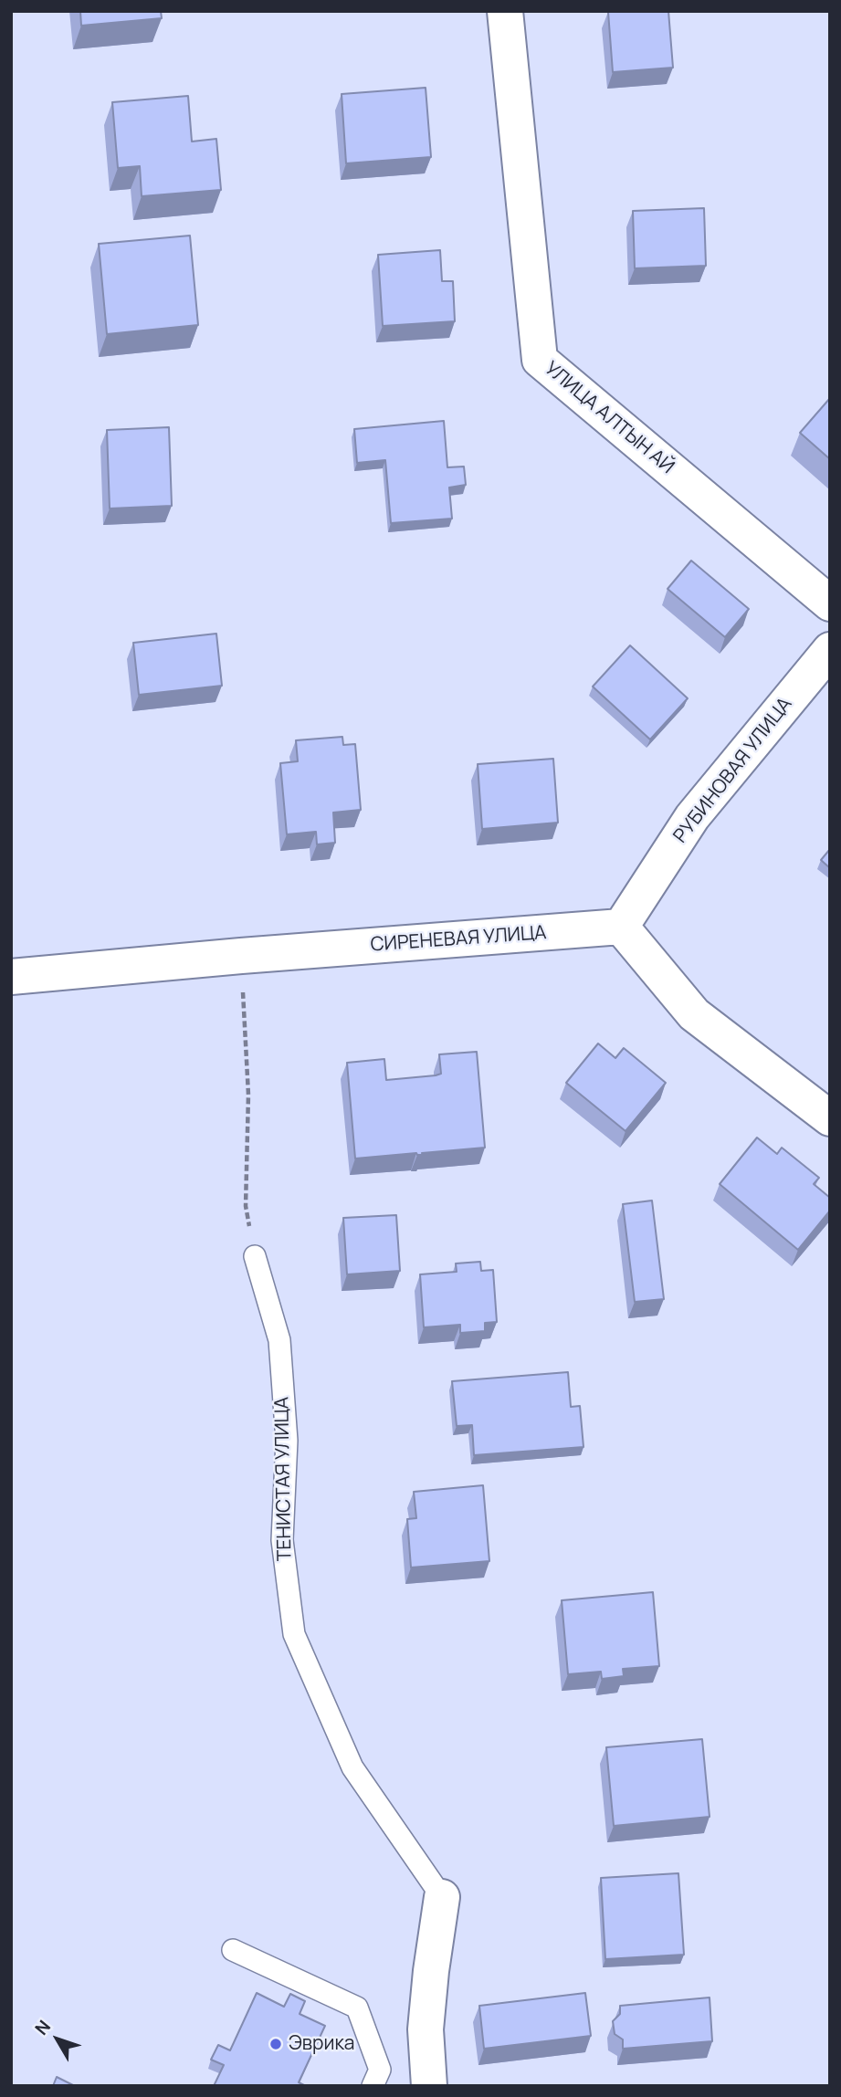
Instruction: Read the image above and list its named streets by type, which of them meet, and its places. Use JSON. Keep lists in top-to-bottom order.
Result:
{
  "streets": {
    "street": [
      "УЛИЦА АЛТЫН АЙ",
      "РУБИНОВАЯ УЛИЦА",
      "СИРЕНЕВАЯ УЛИЦА",
      "ТЕНИСТАЯ УЛИЦА"
    ]
  },
  "crossings": [
    ["РУБИНОВАЯ УЛИЦА", "СИРЕНЕВАЯ УЛИЦА"]
  ],
  "places": ["Эврика"],
  "north": "top left"
}
